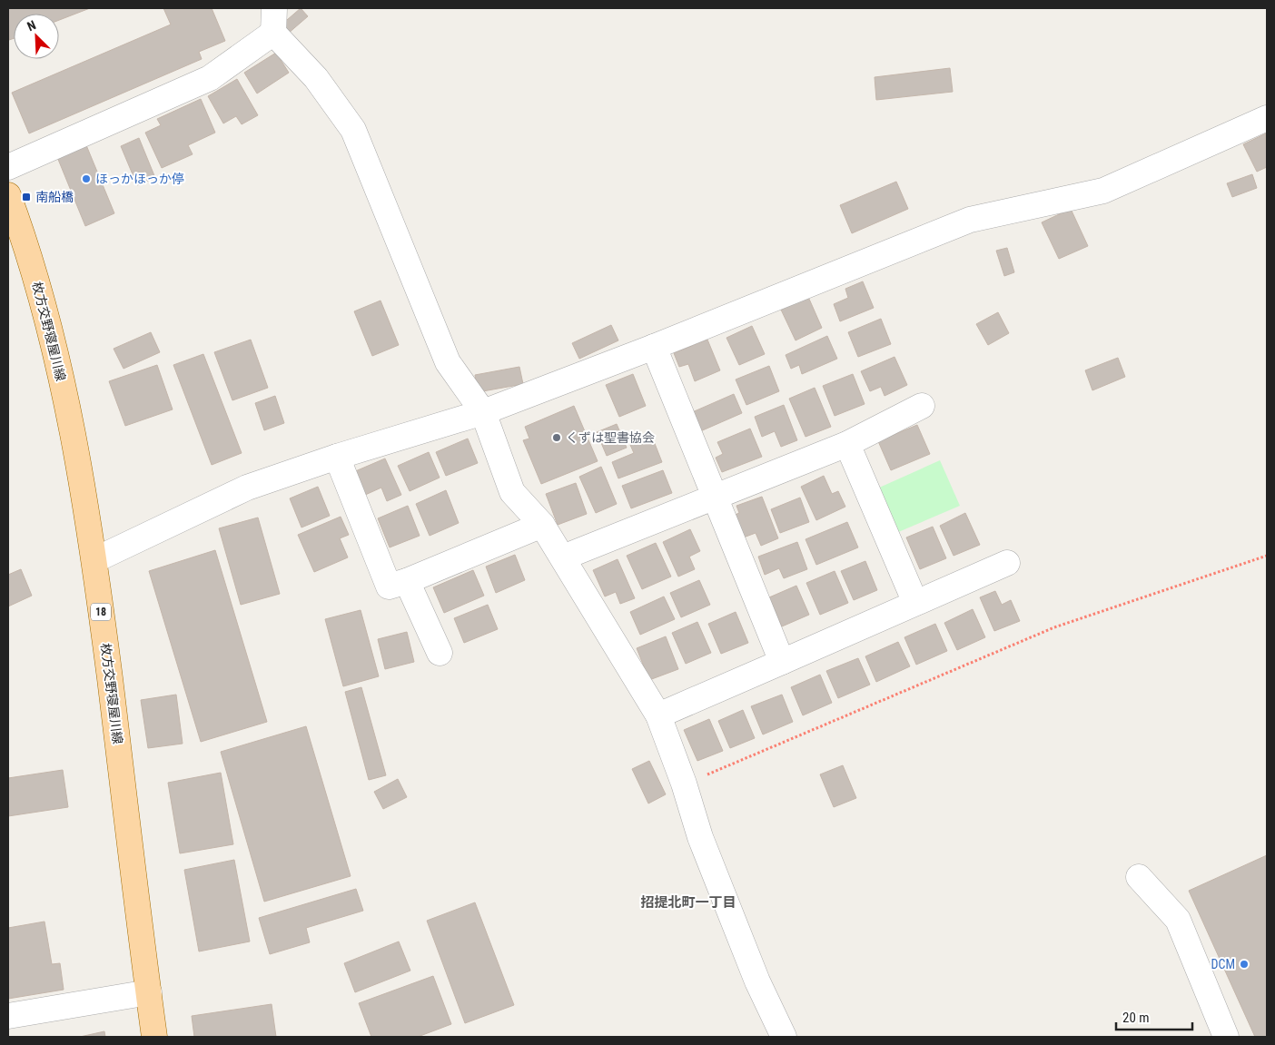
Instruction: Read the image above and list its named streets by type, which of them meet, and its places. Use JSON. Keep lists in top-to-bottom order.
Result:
{
  "streets": {
    "main road": ["枚方交野寝屋川線", "18"]
  },
  "districts": ["招提北町一丁目"],
  "places": {
    "other": ["ほっかほっか停", "くずは聖書協会", "DCM"],
    "transit": ["南船橋"]
  },
  "scale_bar": "20 m",
  "north": "top left"
}
